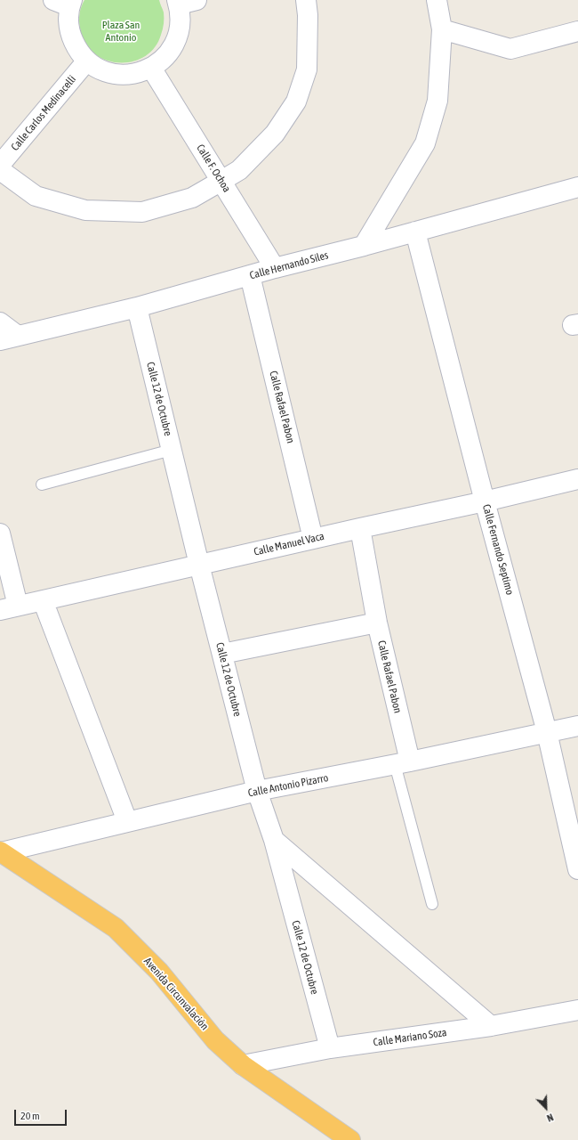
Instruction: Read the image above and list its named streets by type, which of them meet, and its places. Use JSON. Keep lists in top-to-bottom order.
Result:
{
  "streets": {
    "highway": ["Avenida Circunvalación"],
    "street": [
      "Calle Carlos Medinacelli",
      "Calle F. Ochoa",
      "Calle Hernando Siles",
      "Calle 12 de Octubre",
      "Calle Rafael Pabon",
      "Calle Manuel Vaca",
      "Calle Fernando Septimo",
      "Calle Antonio Pizarro",
      "Calle Mariano Soza"
    ]
  },
  "crossings": [
    ["Calle F. Ochoa", "Calle Hernando Siles"],
    ["Calle Hernando Siles", "Calle 12 de Octubre"],
    ["Calle Hernando Siles", "Calle Rafael Pabon"],
    ["Calle Hernando Siles", "Calle Fernando Septimo"],
    ["Calle 12 de Octubre", "Calle Manuel Vaca"],
    ["Calle 12 de Octubre", "Calle Antonio Pizarro"],
    ["Calle 12 de Octubre", "Calle Mariano Soza"],
    ["Calle Rafael Pabon", "Calle Manuel Vaca"],
    ["Calle Rafael Pabon", "Calle Antonio Pizarro"],
    ["Calle Manuel Vaca", "Calle Fernando Septimo"],
    ["Calle Fernando Septimo", "Calle Antonio Pizarro"],
    ["Calle Antonio Pizarro", "Avenida Circunvalación"],
    ["Avenida Circunvalación", "Calle Mariano Soza"]
  ],
  "parks": ["Plaza San Antonio"],
  "scale_bar": "20 m",
  "north": "bottom right"
}
